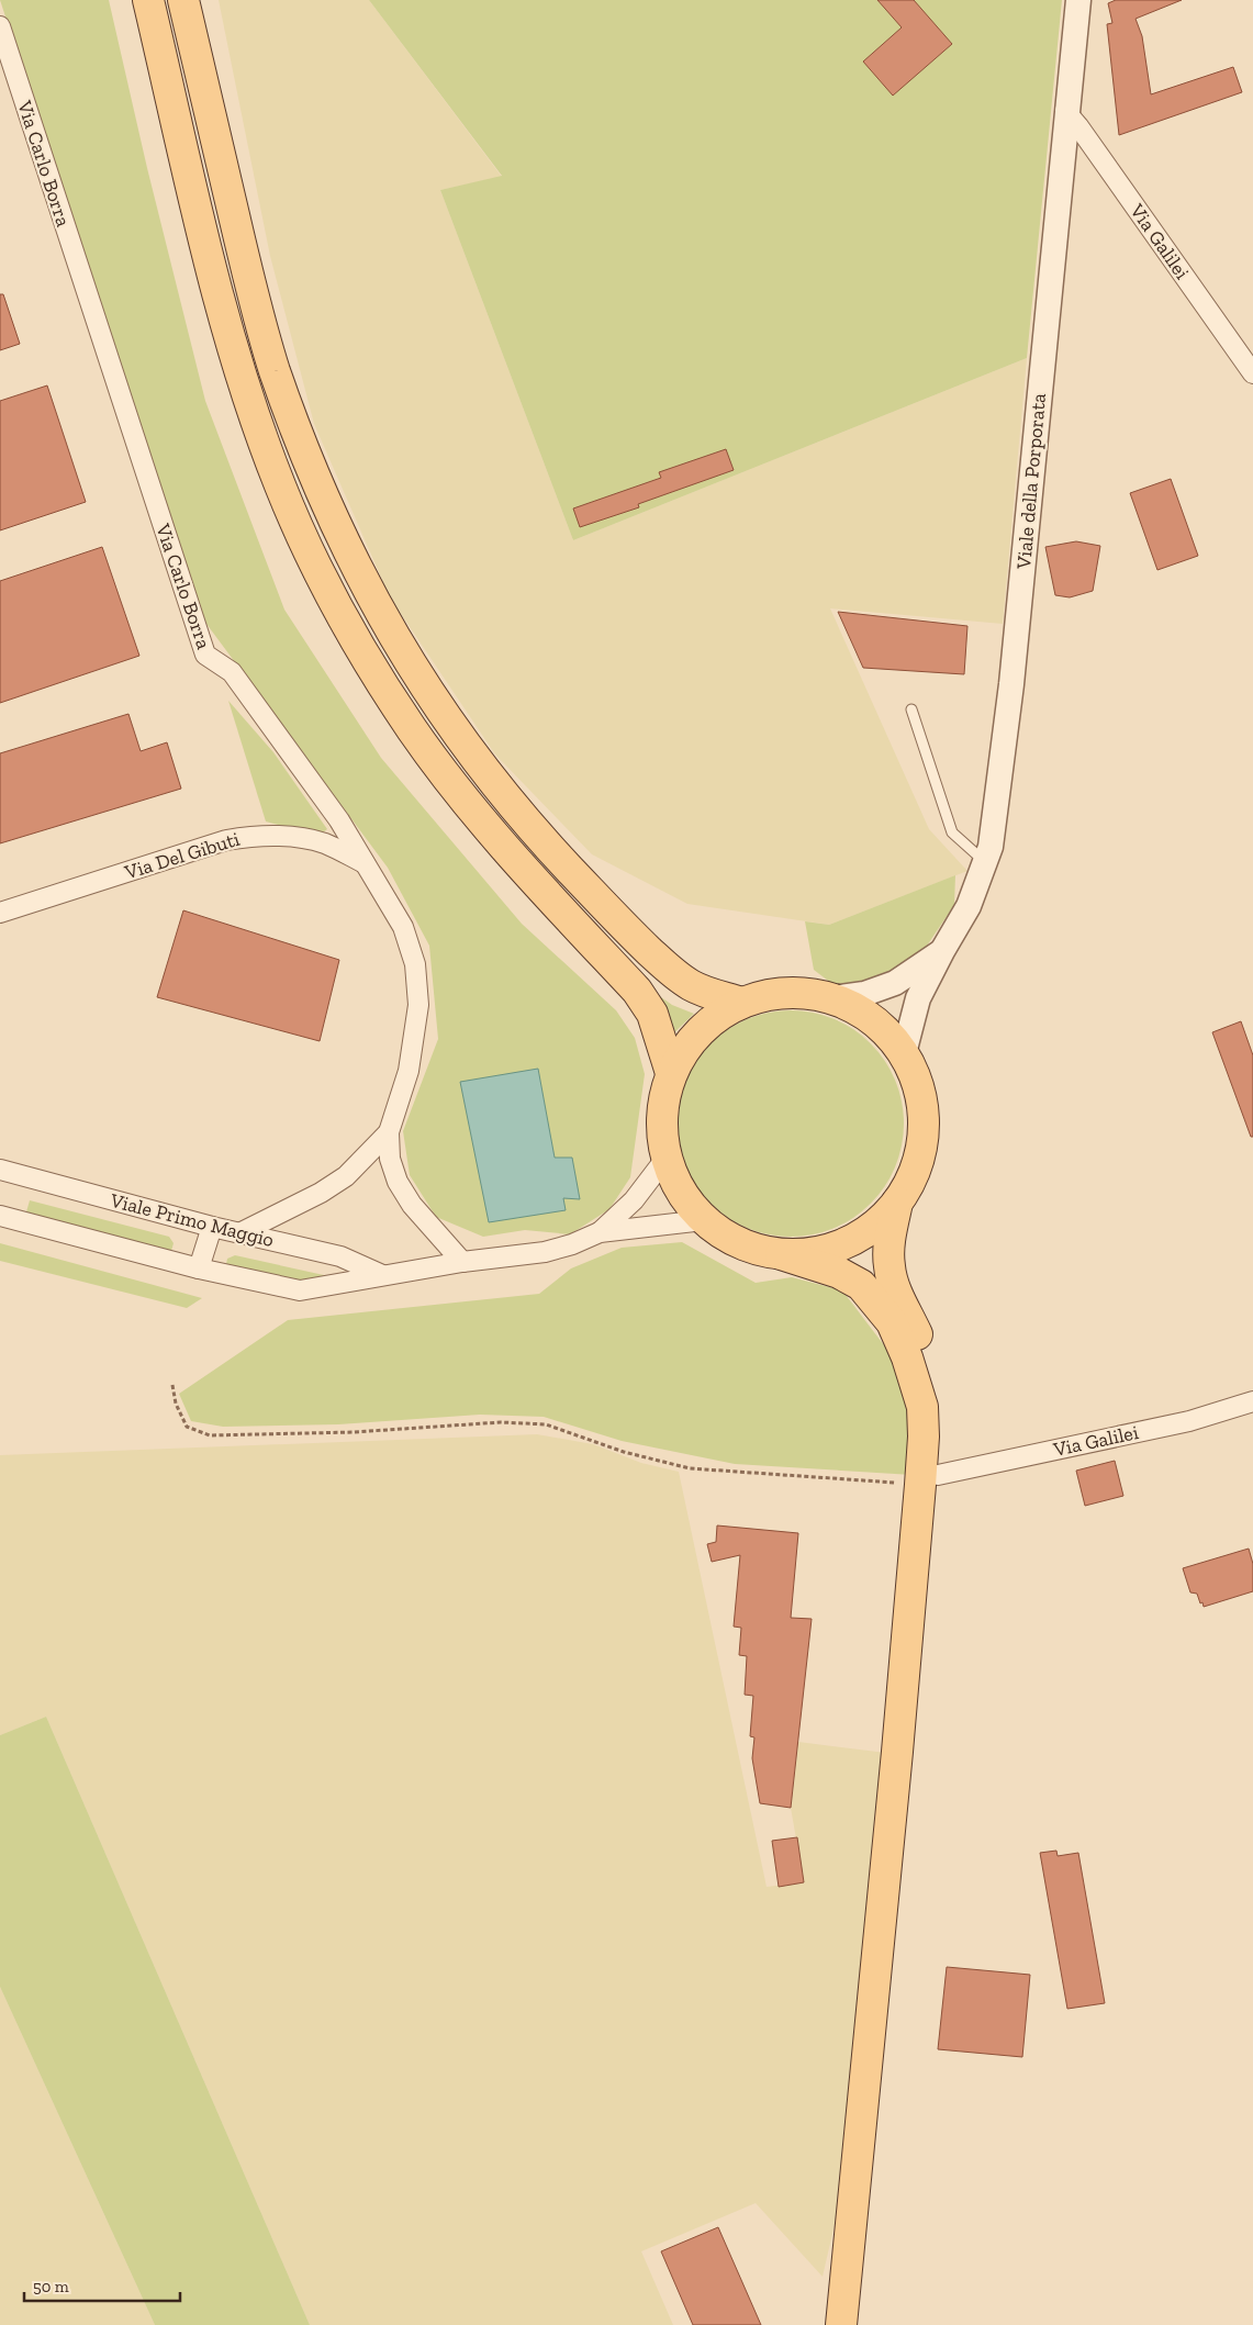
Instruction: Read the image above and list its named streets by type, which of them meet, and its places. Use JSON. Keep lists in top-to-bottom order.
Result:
{
  "streets": {
    "street": [
      "Via Carlo Borra",
      "Via Galilei",
      "Viale della Porporata",
      "Via Del Gibuti",
      "Viale Primo Maggio"
    ]
  },
  "crossings": [
    ["Via Carlo Borra", "Via Del Gibuti"],
    ["Via Carlo Borra", "Viale Primo Maggio"],
    ["Via Galilei", "Viale della Porporata"]
  ],
  "scale_bar": "50 m"
}
